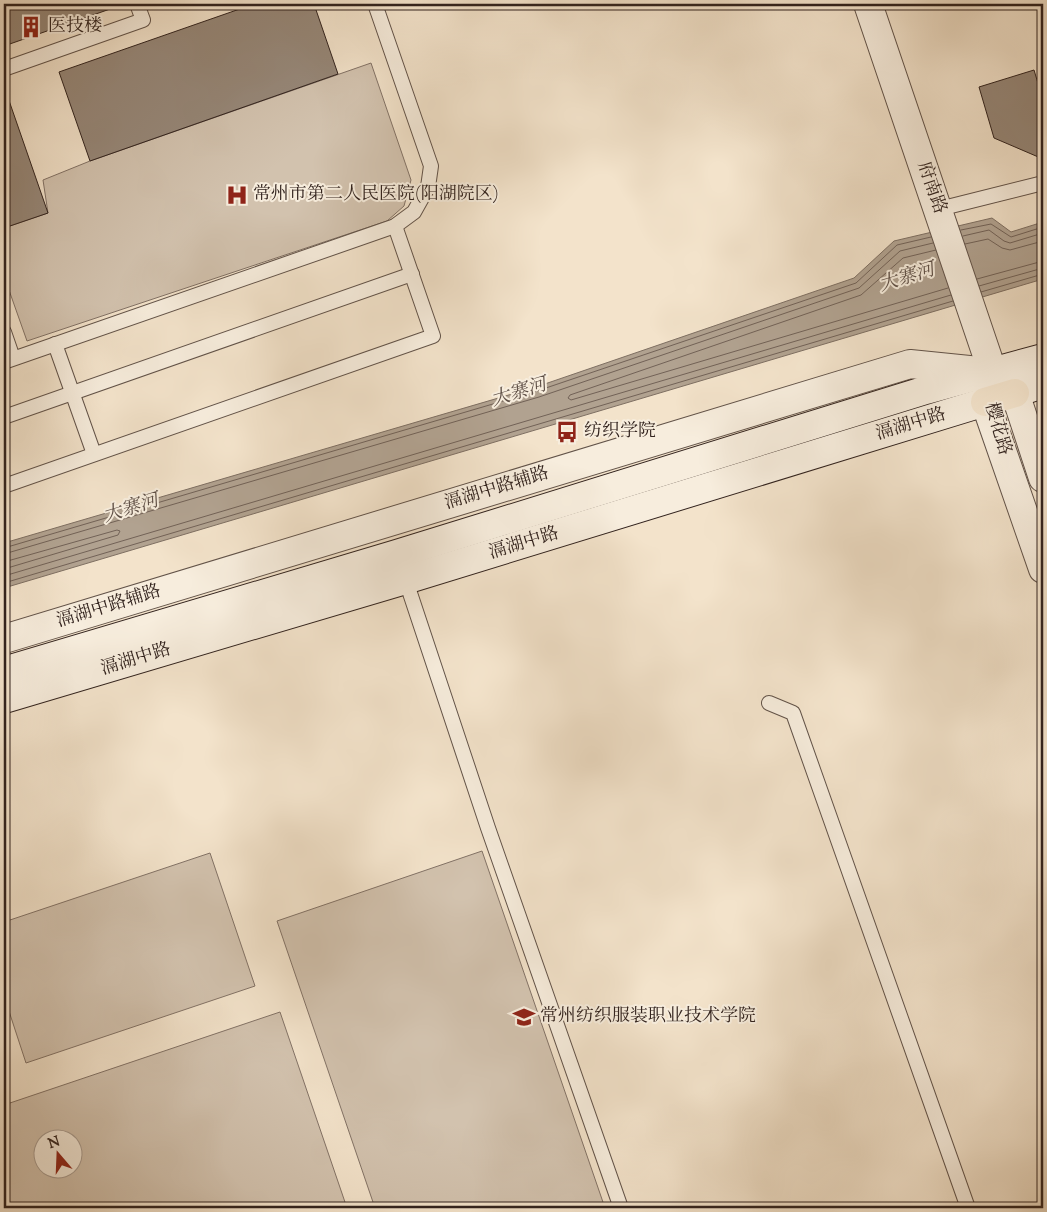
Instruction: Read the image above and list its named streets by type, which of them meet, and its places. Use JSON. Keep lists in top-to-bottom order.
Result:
{
  "streets": {
    "main road": [
      "府南路",
      "滆湖中路",
      "樱花路",
      "滆湖中路辅路"
    ]
  },
  "crossings": [
    ["府南路", "滆湖中路"],
    ["府南路", "樱花路"],
    ["府南路", "滆湖中路辅路"],
    ["滆湖中路", "樱花路"],
    ["滆湖中路", "滆湖中路辅路"],
    ["樱花路", "滆湖中路辅路"]
  ],
  "water": ["大寨河"],
  "places": {
    "building": ["医技楼"],
    "hospital": ["常州市第二人民医院(阳湖院区)"],
    "bus stop": ["纺织学院"],
    "school or university": ["常州纺织服装职业技术学院"]
  },
  "north": "top"
}
